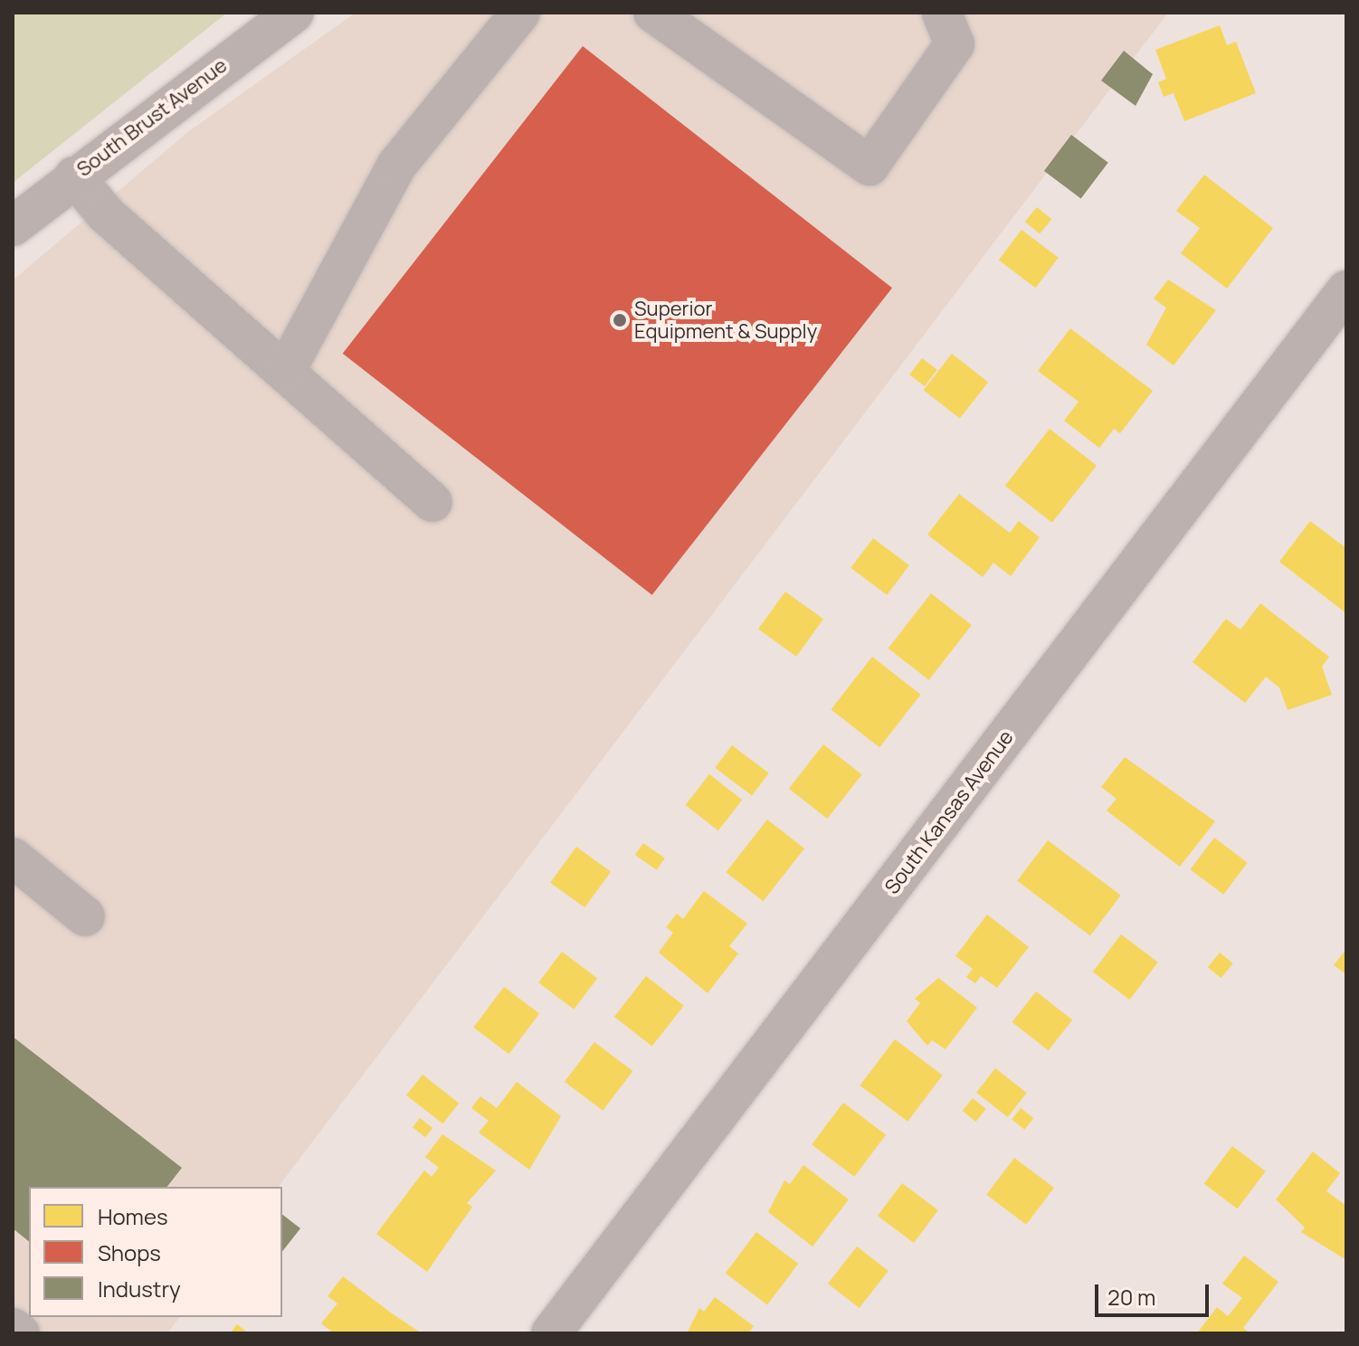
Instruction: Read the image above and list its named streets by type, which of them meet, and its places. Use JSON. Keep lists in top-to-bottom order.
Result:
{
  "streets": {
    "street": ["South Brust Avenue", "South Kansas Avenue"]
  },
  "places": ["Superior Equipment & Supply"],
  "legend": ["Homes", "Shops", "Industry"],
  "scale_bar": "20 m"
}
